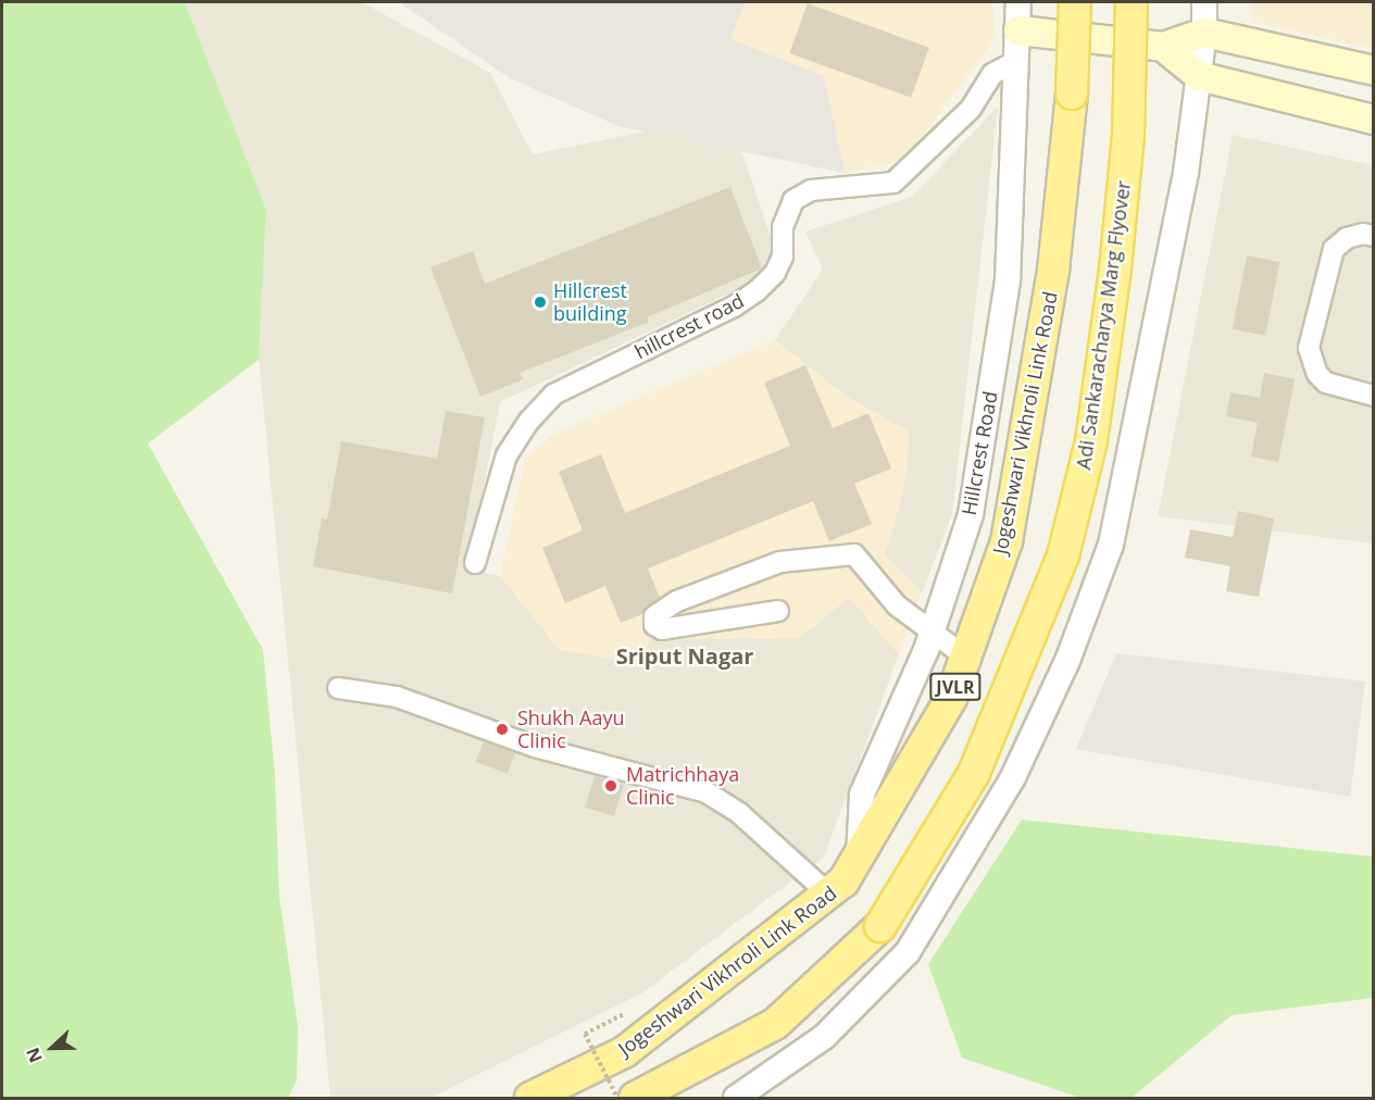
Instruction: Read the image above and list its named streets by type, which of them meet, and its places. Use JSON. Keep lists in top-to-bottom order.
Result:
{
  "streets": {
    "main road": ["Adi Sankaracharya Marg Flyover", "Jogeshwari Vikhroli Link Road", "JVLR"],
    "street": ["hillcrest road", "Hillcrest Road"]
  },
  "crossings": [
    ["hillcrest road", "Hillcrest Road"],
    ["Jogeshwari Vikhroli Link Road", "Hillcrest Road"]
  ],
  "districts": ["Sriput Nagar"],
  "places": ["Hillcrest building", "Shukh Aayu Clinic", "Matrichhaya Clinic"],
  "north": "left"
}
